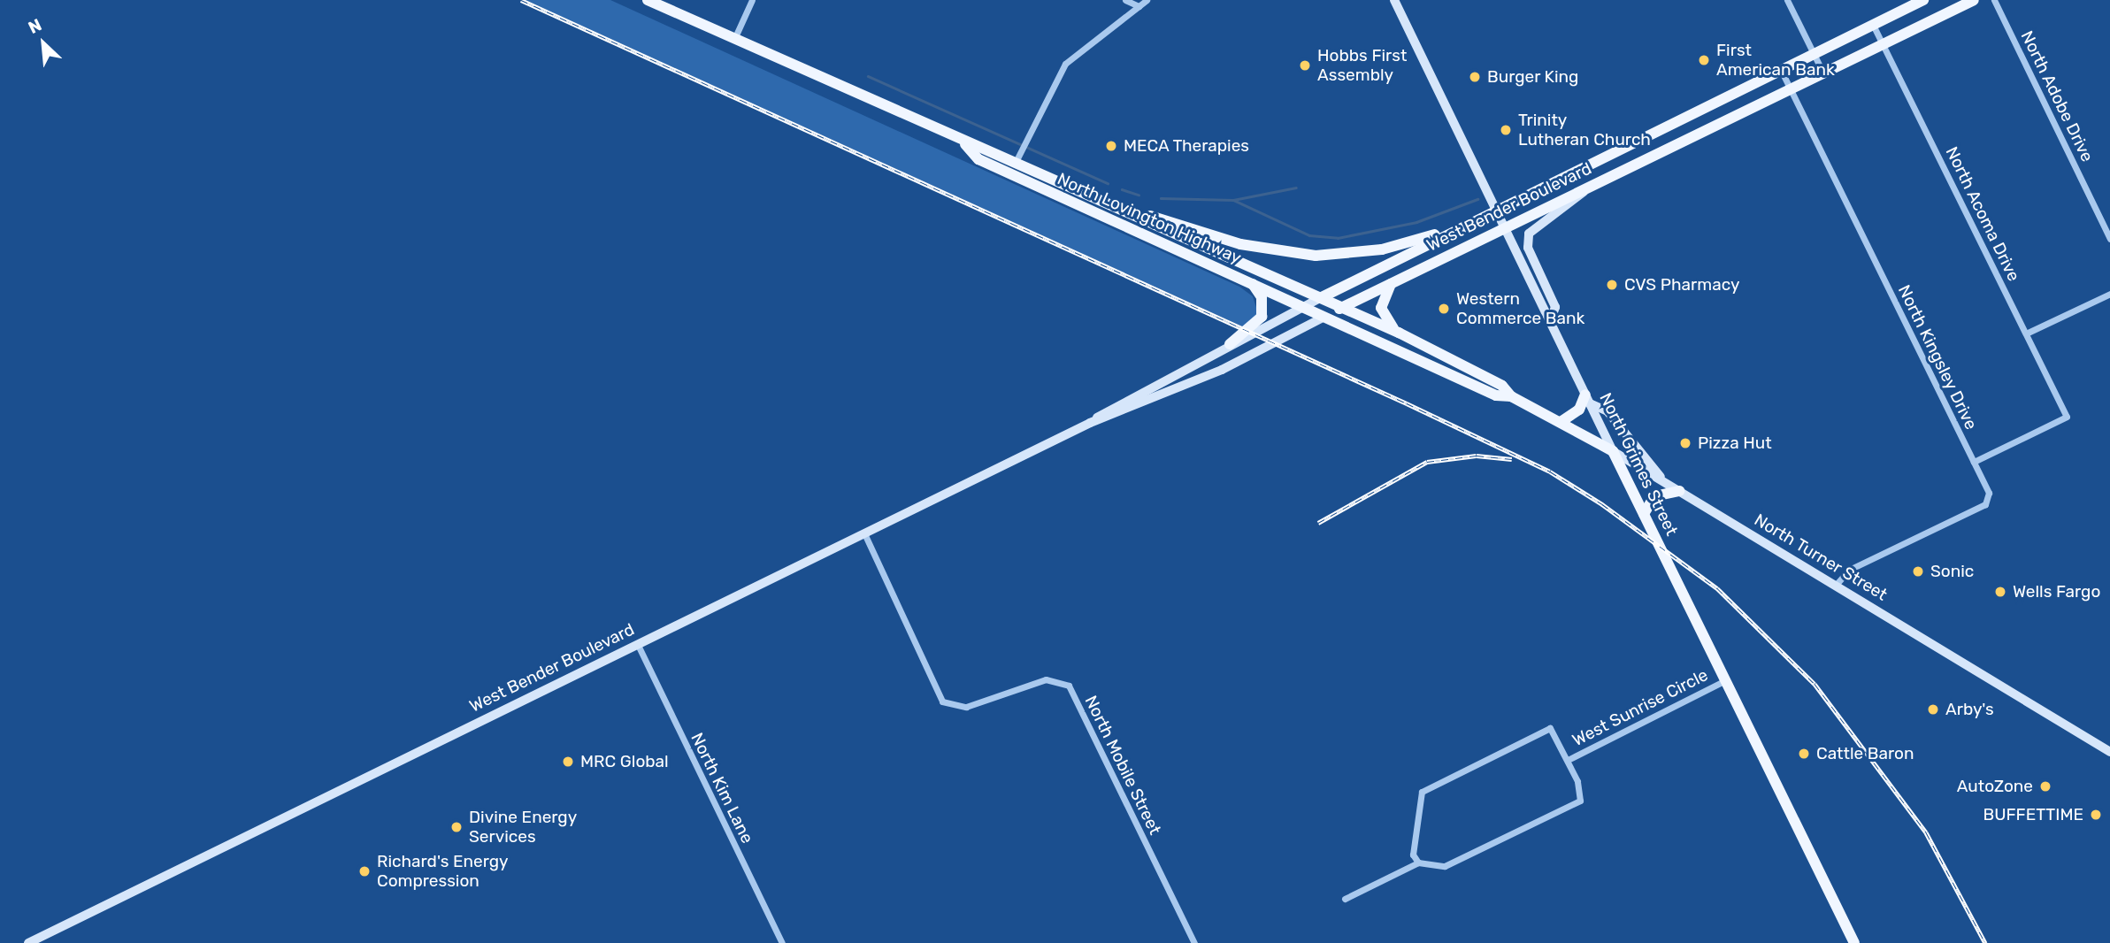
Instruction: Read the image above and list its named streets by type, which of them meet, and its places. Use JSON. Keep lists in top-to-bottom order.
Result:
{
  "streets": {
    "main road": [
      "West Bender Boulevard",
      "North Lovington Highway",
      "North Grimes Street",
      "North Turner Street"
    ],
    "street": [
      "North Adobe Drive",
      "North Acoma Drive",
      "North Kingsley Drive",
      "West Sunrise Circle",
      "North Mobile Street",
      "North Kim Lane"
    ]
  },
  "crossings": [
    ["West Bender Boulevard", "North Acoma Drive"],
    ["West Bender Boulevard", "North Lovington Highway"],
    ["West Bender Boulevard", "North Kingsley Drive"],
    ["West Bender Boulevard", "North Grimes Street"],
    ["West Bender Boulevard", "North Turner Street"],
    ["West Bender Boulevard", "North Mobile Street"],
    ["West Bender Boulevard", "North Kim Lane"],
    ["North Acoma Drive", "North Kingsley Drive"],
    ["North Lovington Highway", "North Turner Street"],
    ["North Kingsley Drive", "North Turner Street"],
    ["North Grimes Street", "North Turner Street"],
    ["North Grimes Street", "West Sunrise Circle"]
  ],
  "places": [
    "First American Bank",
    "Hobbs First Assembly",
    "Burger King",
    "Trinity Lutheran Church",
    "MECA Therapies",
    "CVS Pharmacy",
    "Western Commerce Bank",
    "Pizza Hut",
    "Sonic",
    "Wells Fargo",
    "Arby's",
    "Cattle Baron",
    "MRC Global",
    "AutoZone",
    "BUFFETTIME",
    "Divine Energy Services",
    "Richard's Energy Compression"
  ],
  "north": "top left"
}
